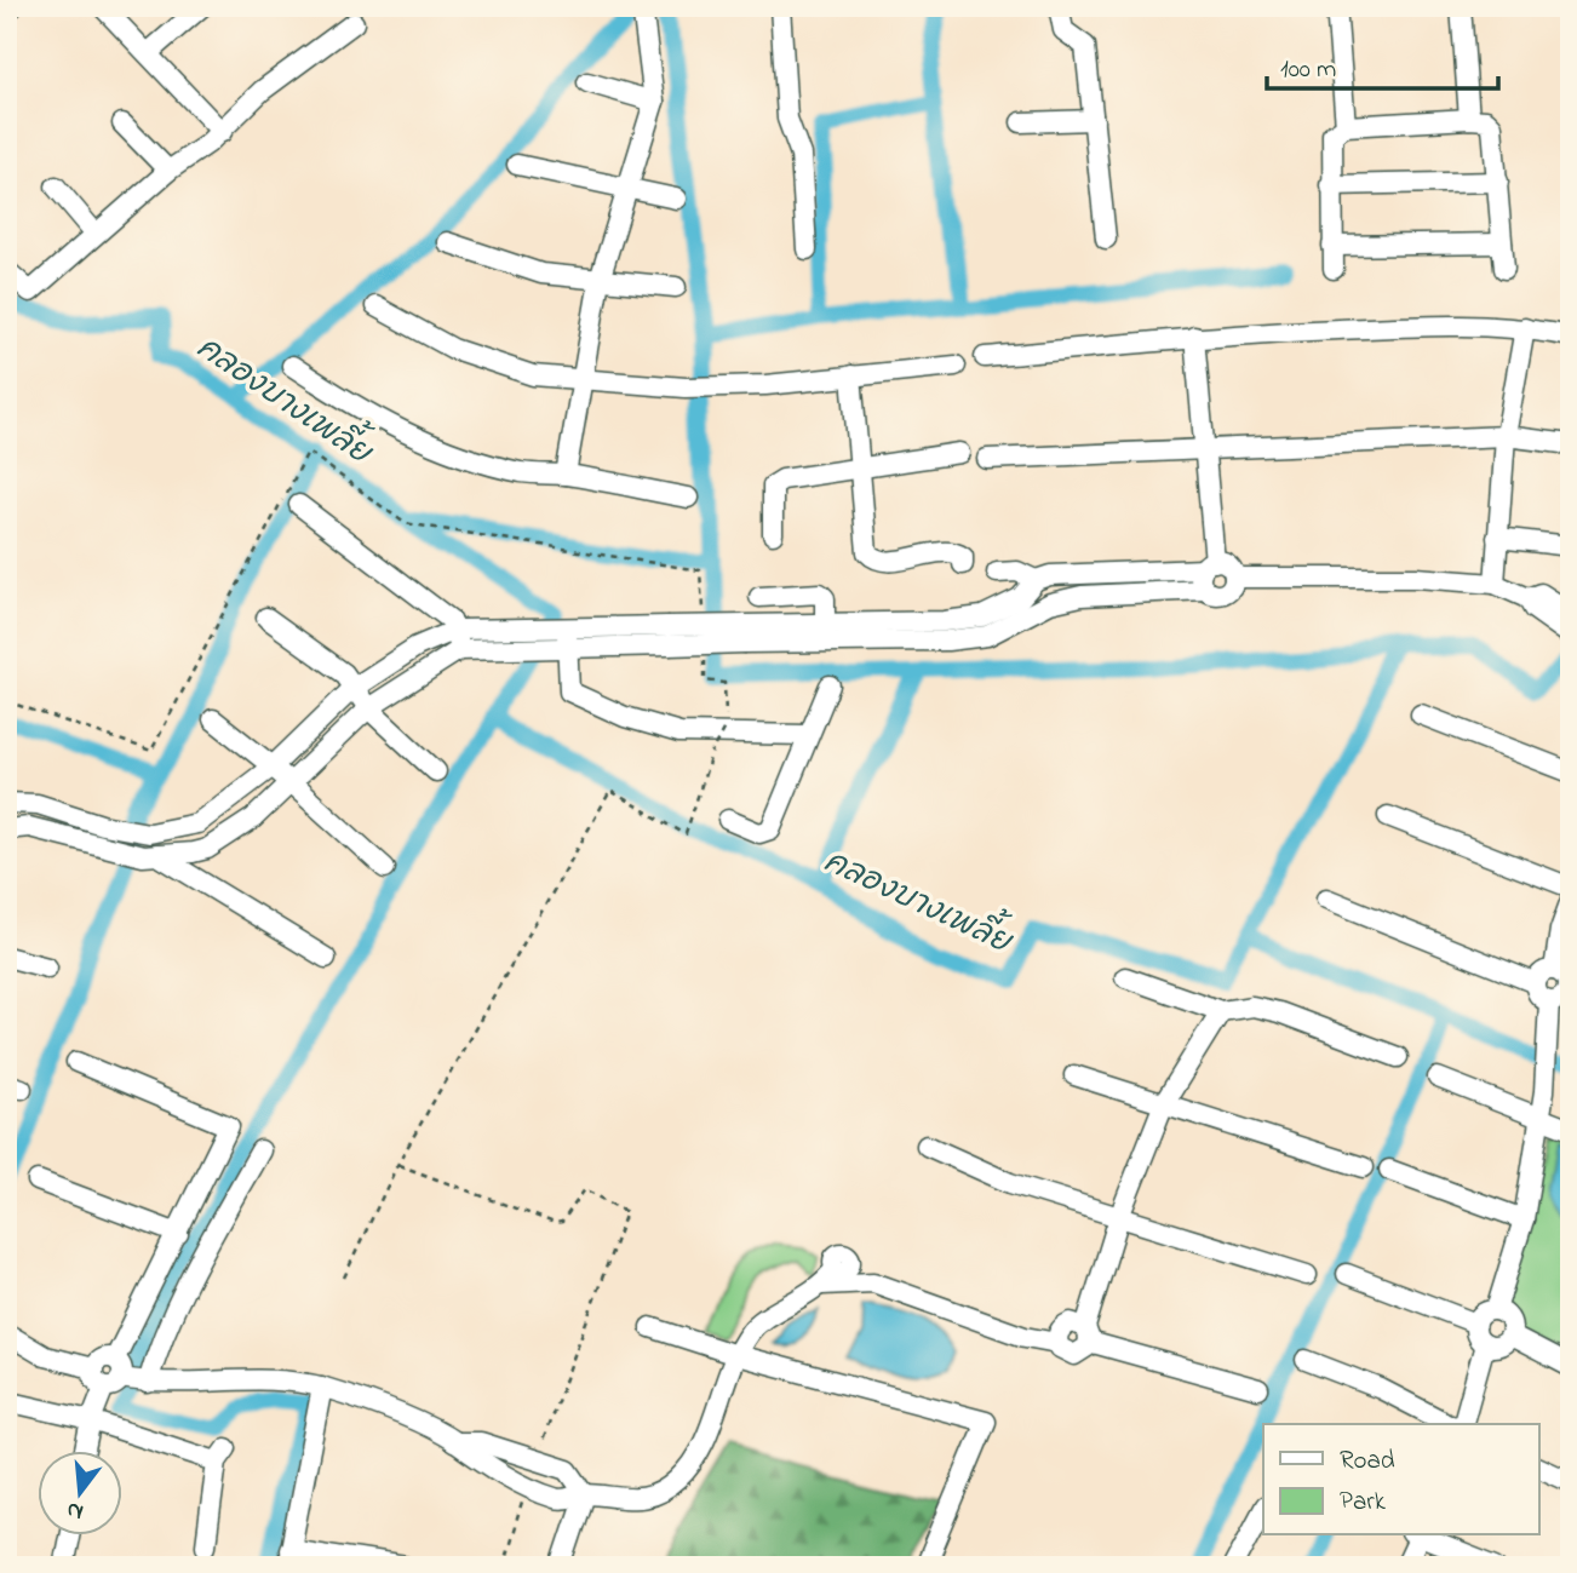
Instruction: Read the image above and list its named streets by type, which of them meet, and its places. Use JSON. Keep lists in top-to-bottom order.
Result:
{
  "water": ["คลองบางเพลี้ย"],
  "legend": ["Road", "Park"],
  "scale_bar": "100 m",
  "north": "bottom"
}
